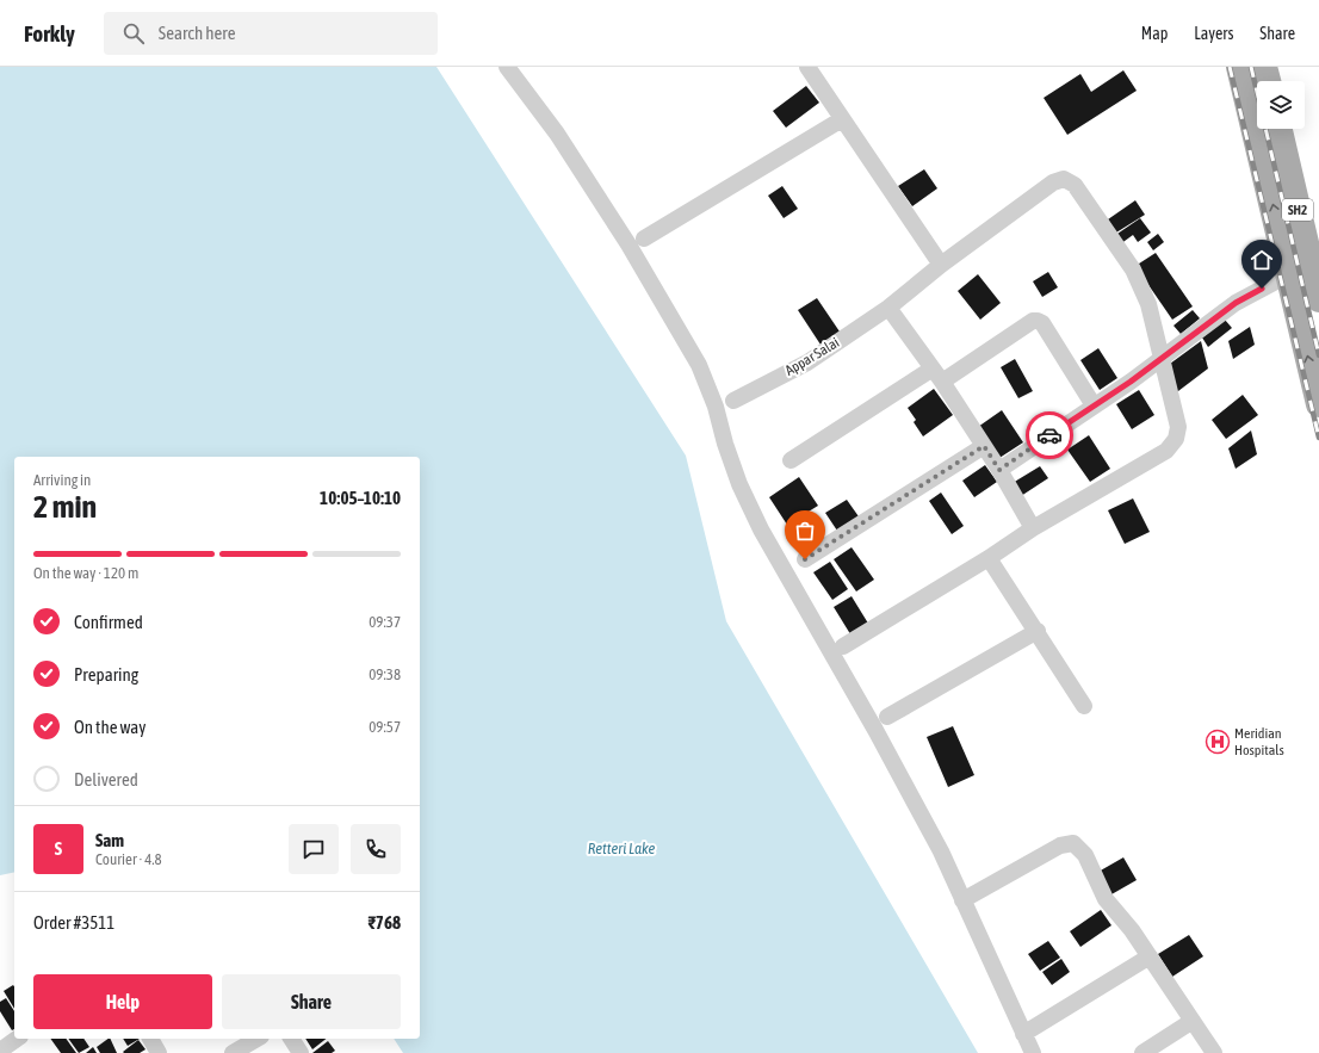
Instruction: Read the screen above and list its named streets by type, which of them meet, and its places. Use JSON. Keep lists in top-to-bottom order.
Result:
{
  "streets": {
    "main road": ["SH2"],
    "street": ["Appar Salai"]
  },
  "water": ["Retteri Lake"],
  "places": {
    "hospital": ["Meridian Hospitals"]
  },
  "page": {
    "header": "Forkly",
    "search": "Search here",
    "nav": ["Map", "Layers", "Share"],
    "heading": ["2 min", "Arriving in", "10:05–10:10"],
    "panel": [
      "Sam",
      "Courier · 4.8",
      "Order #3511",
      "₹768"
    ],
    "bar": "On the way · 120 m",
    "list": [
      ["Confirmed", "09:37"],
      ["Preparing", "09:38"],
      ["On the way", "09:57"],
      "Delivered"
    ],
    "round": "S",
    "buttons": ["Help", "Share"]
  }
}
